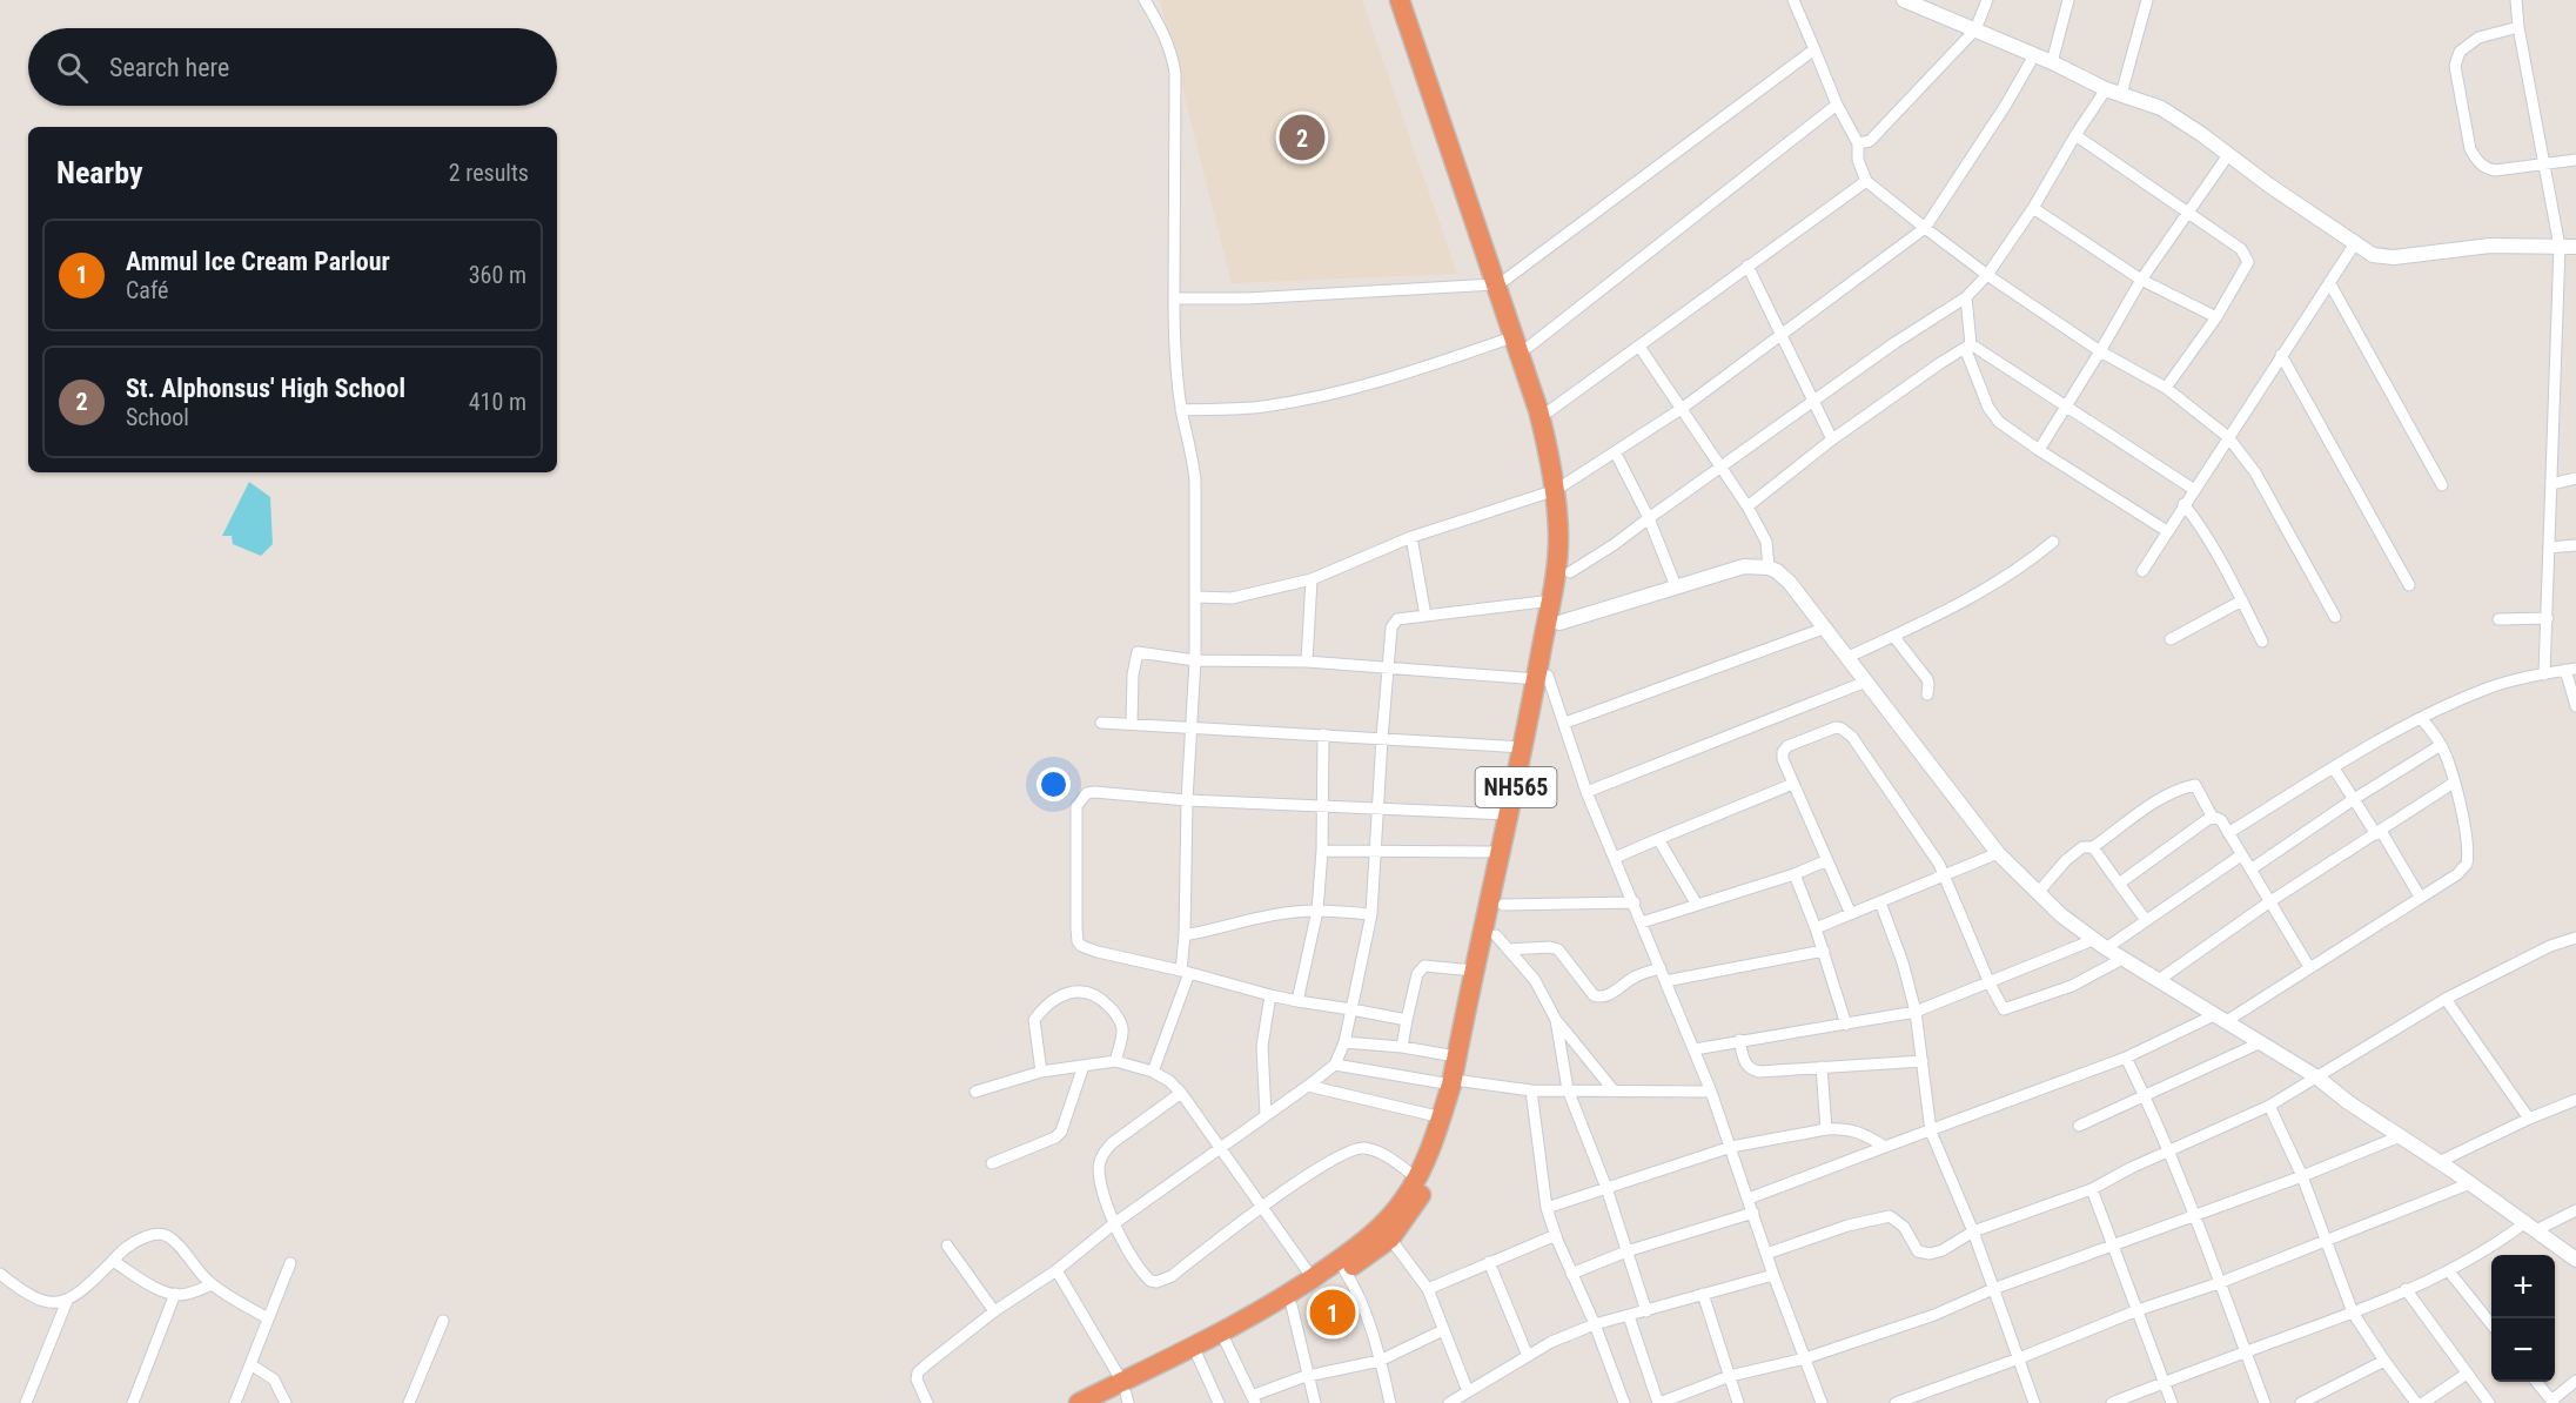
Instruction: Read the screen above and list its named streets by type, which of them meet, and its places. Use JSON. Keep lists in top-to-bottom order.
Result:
{
  "streets": {
    "highway": ["NH565"]
  },
  "page": {
    "search": "Search here",
    "pins": ["2", "1"],
    "heading": ["Nearby", "2 results"],
    "list": [
      {
        "mark": "1",
        "name": "Ammul Ice Cream Parlour",
        "note": "Café",
        "value": "360 m"
      },
      {
        "mark": "2",
        "name": "St. Alphonsus' High School",
        "note": "School",
        "value": "410 m"
      }
    ],
    "map_buttons": ["+", "−"]
  }
}
